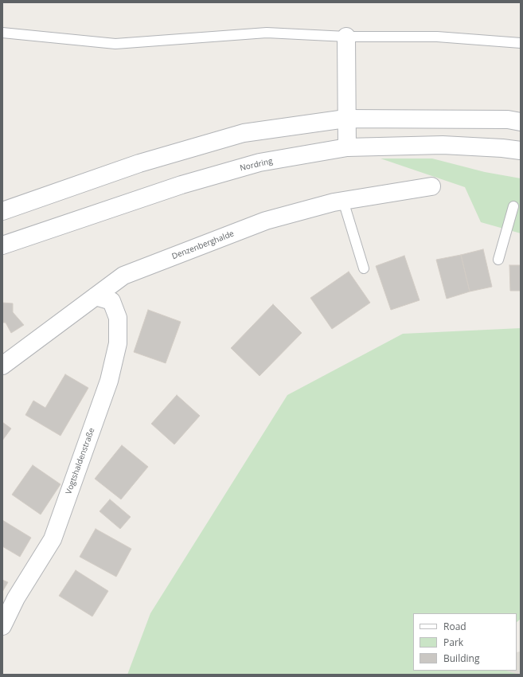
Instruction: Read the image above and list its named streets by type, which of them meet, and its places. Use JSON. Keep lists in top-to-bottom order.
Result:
{
  "streets": {
    "street": ["Nordring", "Denzenberghalde", "Vogtshaldenstraße"]
  },
  "crossings": [
    ["Denzenberghalde", "Vogtshaldenstraße"]
  ],
  "legend": ["Road", "Park", "Building"]
}
